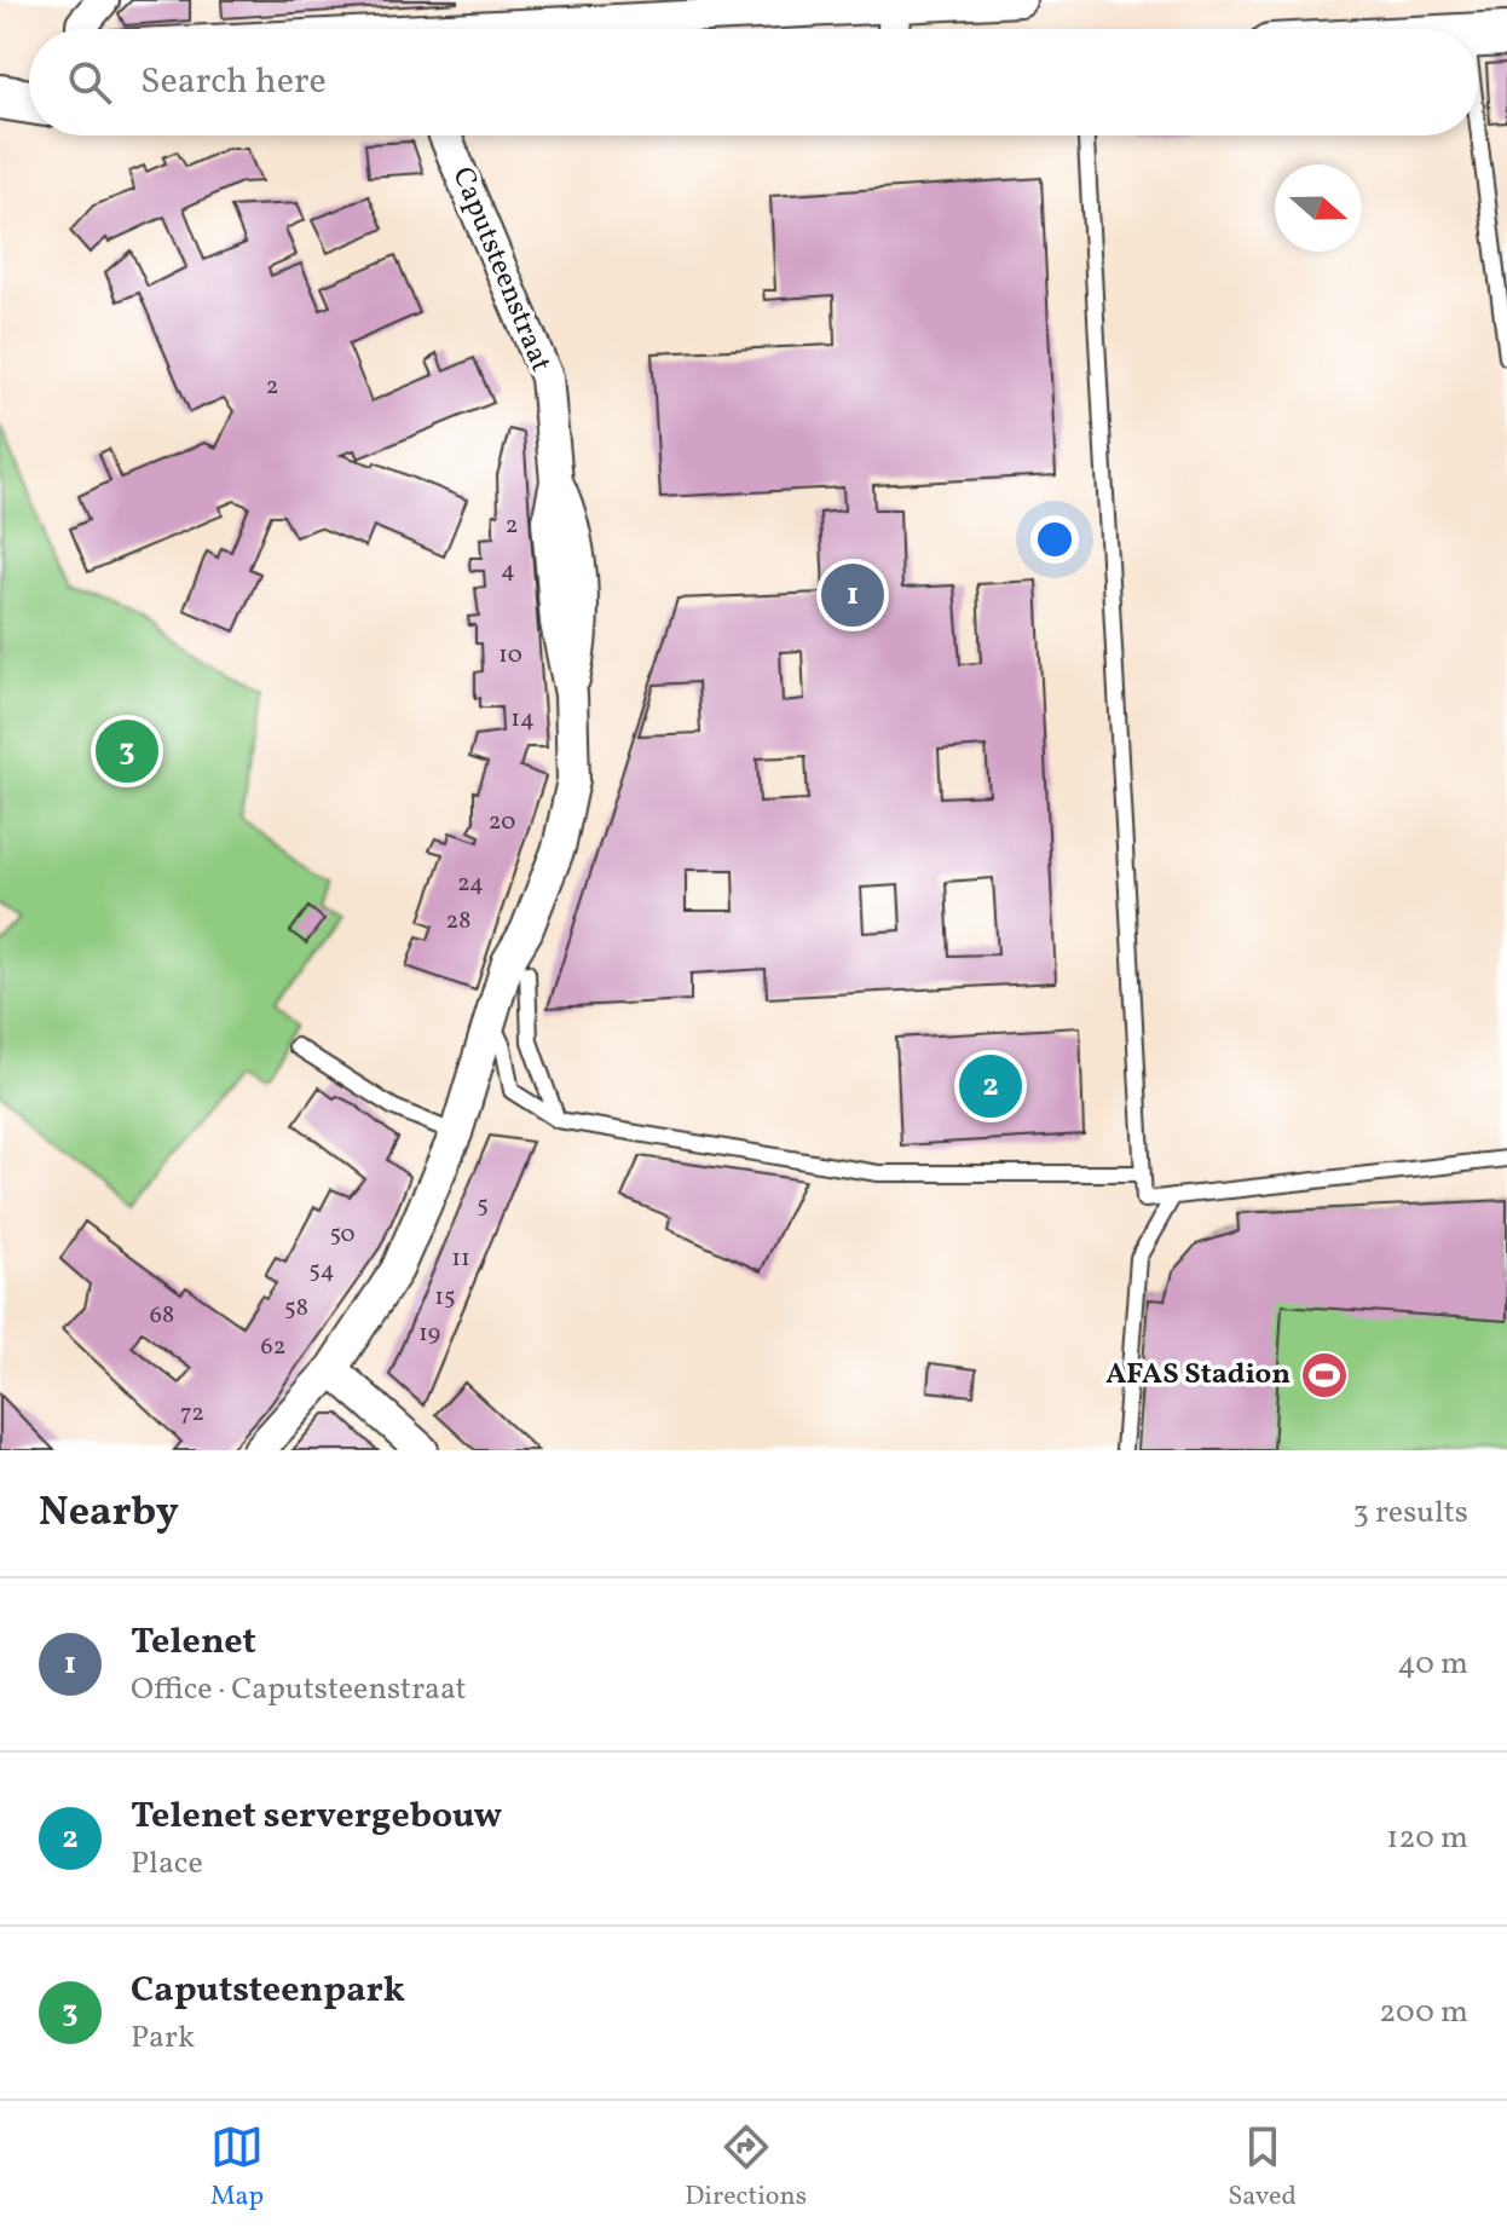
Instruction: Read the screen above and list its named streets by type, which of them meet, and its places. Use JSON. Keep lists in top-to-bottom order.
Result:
{
  "streets": {
    "street": ["Caputsteenstraat"]
  },
  "places": {
    "sports": ["AFAS Stadion"]
  },
  "house_numbers": [
    "2",
    "2",
    "4",
    "10",
    "14",
    "20",
    "24",
    "28",
    "5",
    "50",
    "11",
    "54",
    "15",
    "58",
    "68",
    "19",
    "62",
    "72"
  ],
  "north": "right",
  "page": {
    "search": "Search here",
    "pins": ["1", "3", "2"],
    "heading": ["Nearby", "3 results"],
    "list": [
      {
        "mark": "1",
        "name": "Telenet",
        "note": "Office · Caputsteenstraat",
        "value": "40 m"
      },
      {
        "mark": "2",
        "name": "Telenet servergebouw",
        "note": "Place",
        "value": "120 m"
      },
      {
        "mark": "3",
        "name": "Caputsteenpark",
        "note": "Park",
        "value": "200 m"
      }
    ],
    "nav": ["Map", "Directions", "Saved"]
  }
}
